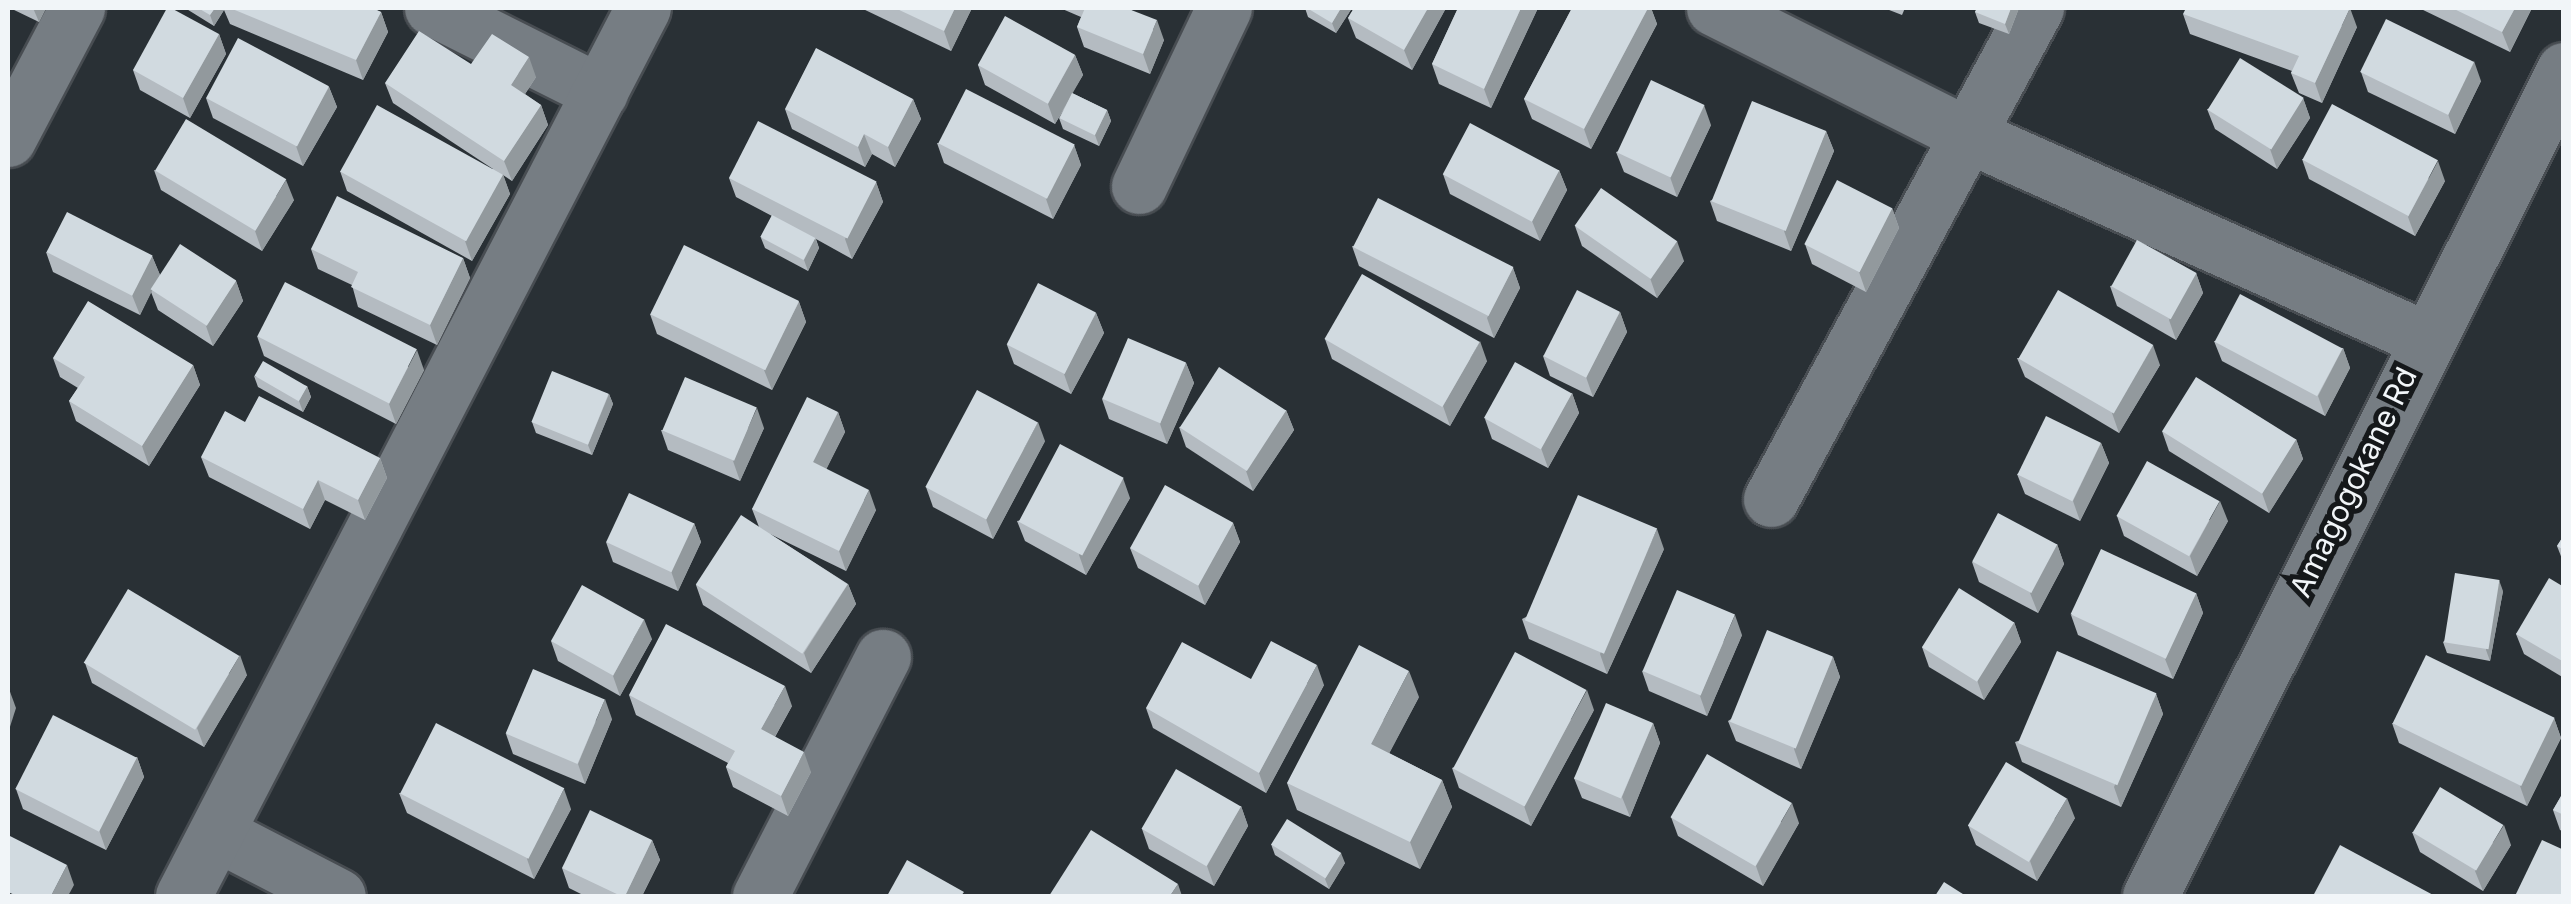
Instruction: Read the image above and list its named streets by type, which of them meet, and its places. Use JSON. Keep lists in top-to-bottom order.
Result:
{
  "streets": {
    "street": ["Amagogokane Rd"]
  }
}
